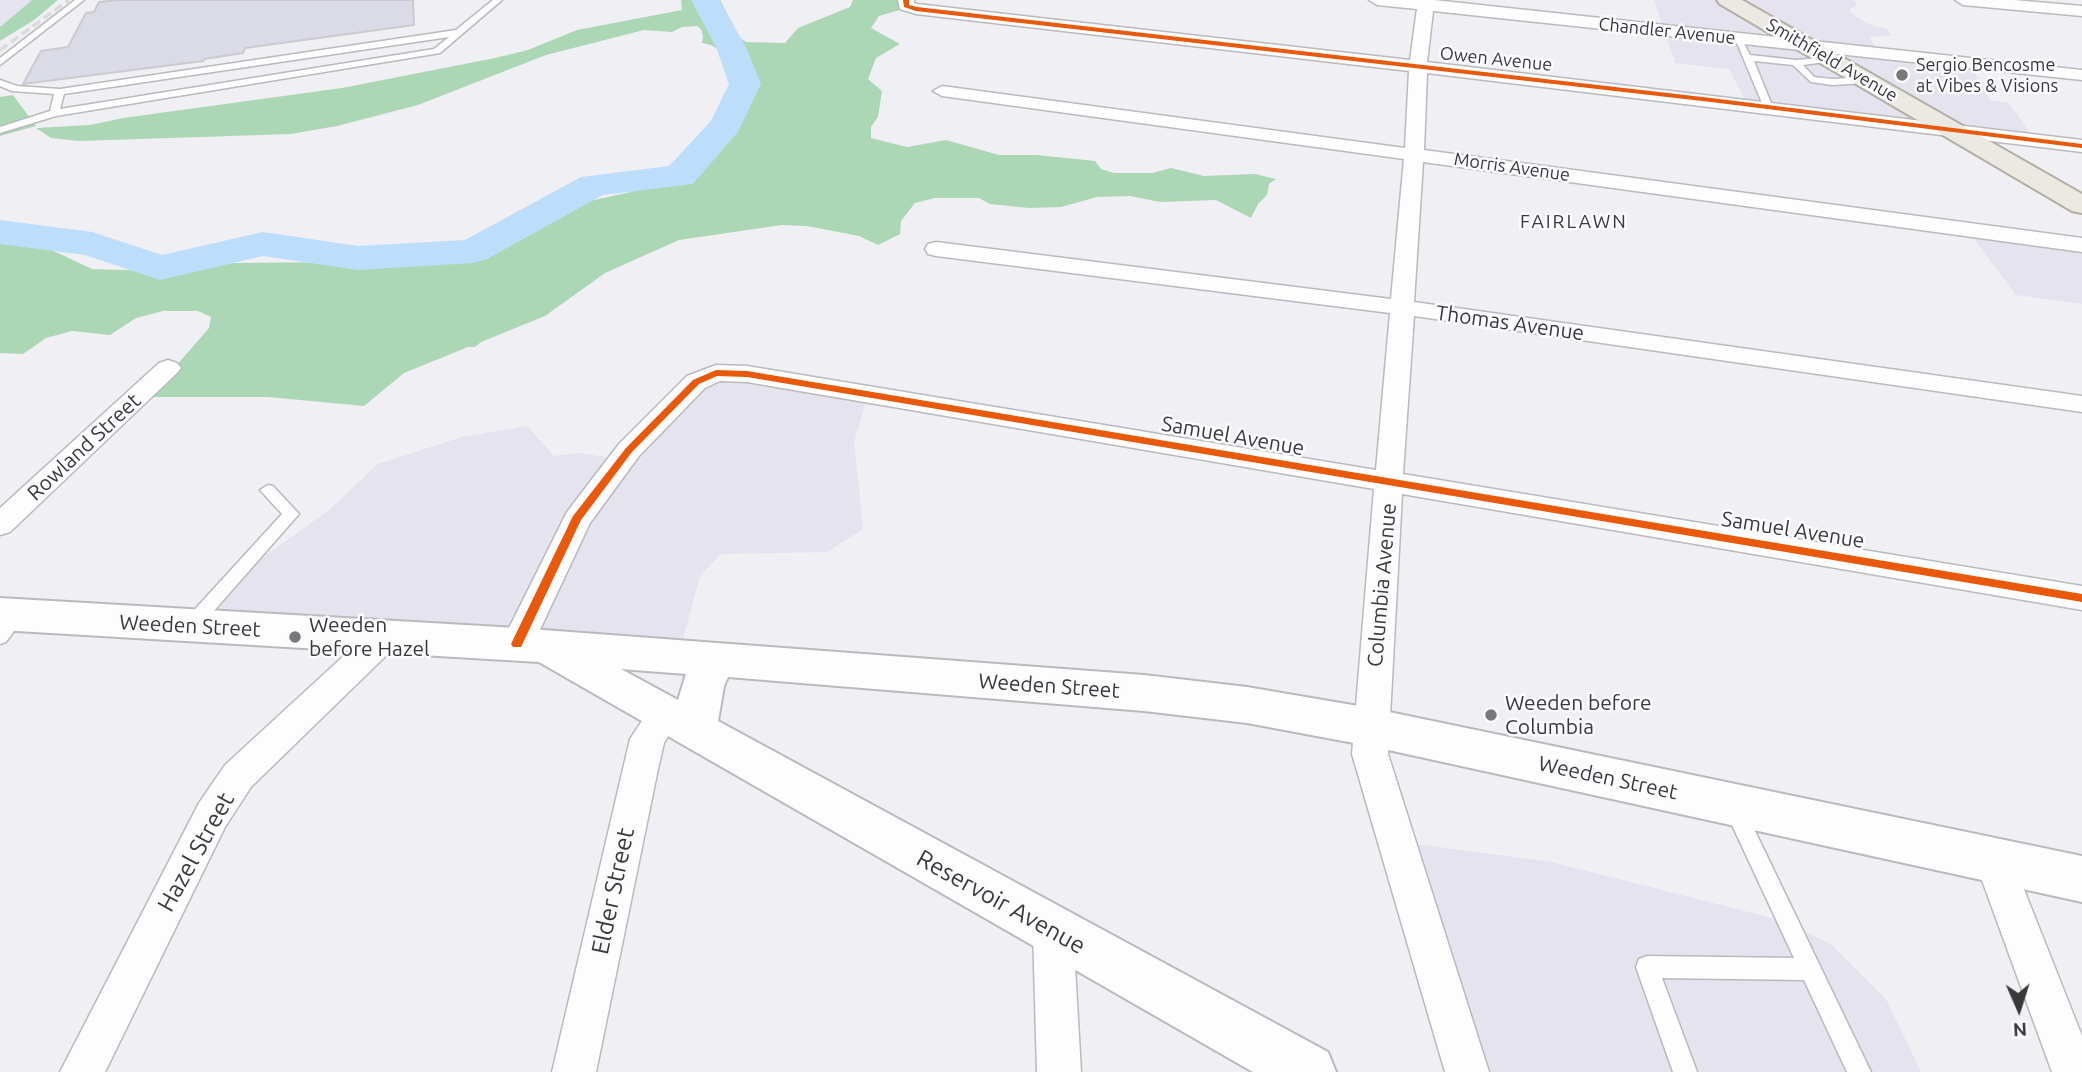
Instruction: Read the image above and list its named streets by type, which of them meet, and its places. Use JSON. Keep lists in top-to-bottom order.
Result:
{
  "streets": {
    "main road": ["Smithfield Avenue", "Weeden Street", "Reservoir Avenue"],
    "street": [
      "Chandler Avenue",
      "Owen Avenue",
      "Morris Avenue",
      "Thomas Avenue",
      "Samuel Avenue",
      "Rowland Street",
      "Columbia Avenue",
      "Hazel Street",
      "Elder Street"
    ]
  },
  "crossings": [
    ["Chandler Avenue", "Smithfield Avenue"],
    ["Chandler Avenue", "Columbia Avenue"],
    ["Owen Avenue", "Smithfield Avenue"],
    ["Owen Avenue", "Columbia Avenue"],
    ["Morris Avenue", "Columbia Avenue"],
    ["Thomas Avenue", "Columbia Avenue"],
    ["Samuel Avenue", "Columbia Avenue"],
    ["Samuel Avenue", "Weeden Street"],
    ["Samuel Avenue", "Reservoir Avenue"],
    ["Columbia Avenue", "Weeden Street"],
    ["Weeden Street", "Hazel Street"],
    ["Weeden Street", "Reservoir Avenue"],
    ["Elder Street", "Reservoir Avenue"]
  ],
  "districts": ["FAIRLAWN"],
  "places": ["Sergio Bencosme at Vibes & Visions", "Weeden before Hazel", "Weeden before Columbia"],
  "north": "bottom"
}
